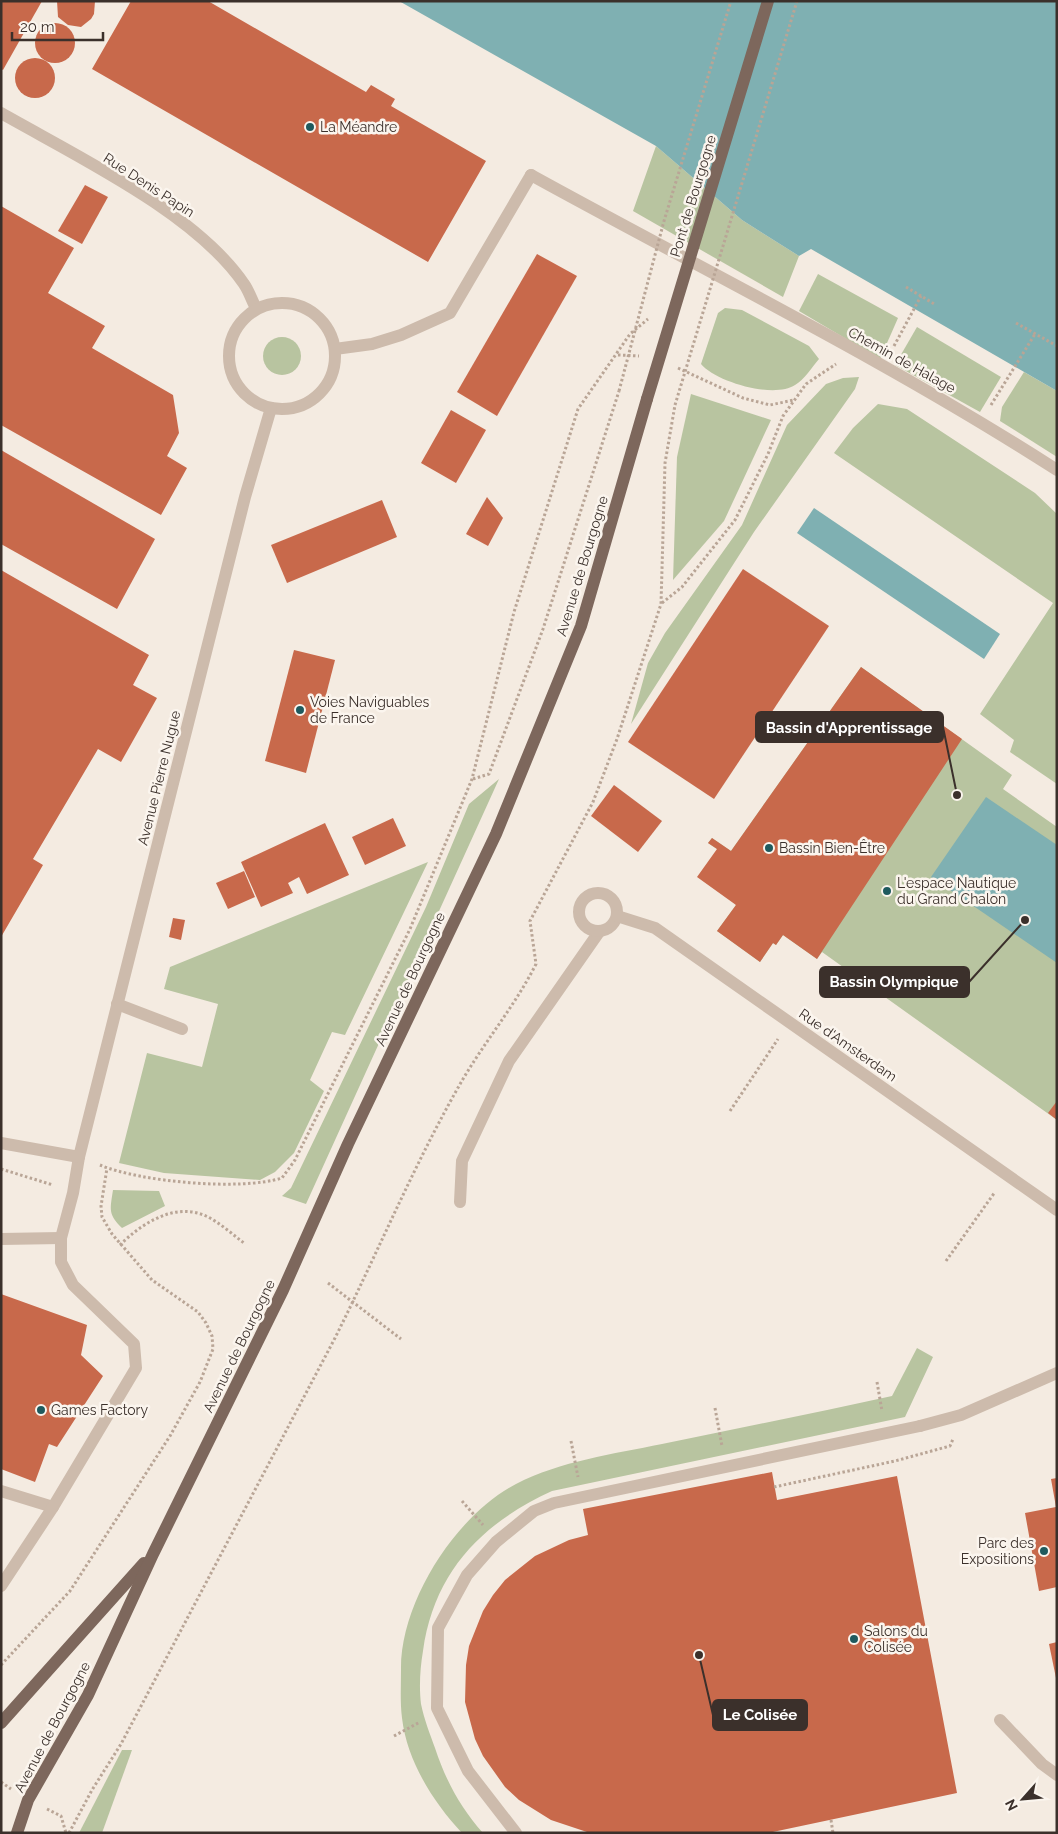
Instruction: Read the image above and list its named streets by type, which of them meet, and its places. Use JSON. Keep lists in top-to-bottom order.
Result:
{
  "streets": {
    "main road": ["Pont de Bourgogne", "Avenue de Bourgogne"],
    "street": [
      "Rue Denis Papin",
      "Chemin de Halage",
      "Avenue Pierre Nugue",
      "Rue d'Amsterdam"
    ]
  },
  "crossings": [
    ["Rue Denis Papin", "Chemin de Halage"],
    ["Rue Denis Papin", "Avenue Pierre Nugue"],
    ["Pont de Bourgogne", "Avenue de Bourgogne"],
    ["Chemin de Halage", "Avenue Pierre Nugue"]
  ],
  "places": [
    "La Méandre",
    "Voies Naviguables de France",
    "Bassin d'Apprentissage",
    "Bassin Bien-Être",
    "L'espace Nautique du Grand Chalon",
    "Bassin Olympique",
    "Games Factory",
    "Parc des Expositions",
    "Salons du Colisée",
    "Le Colisée"
  ],
  "scale_bar": "20 m",
  "north": "bottom left"
}
